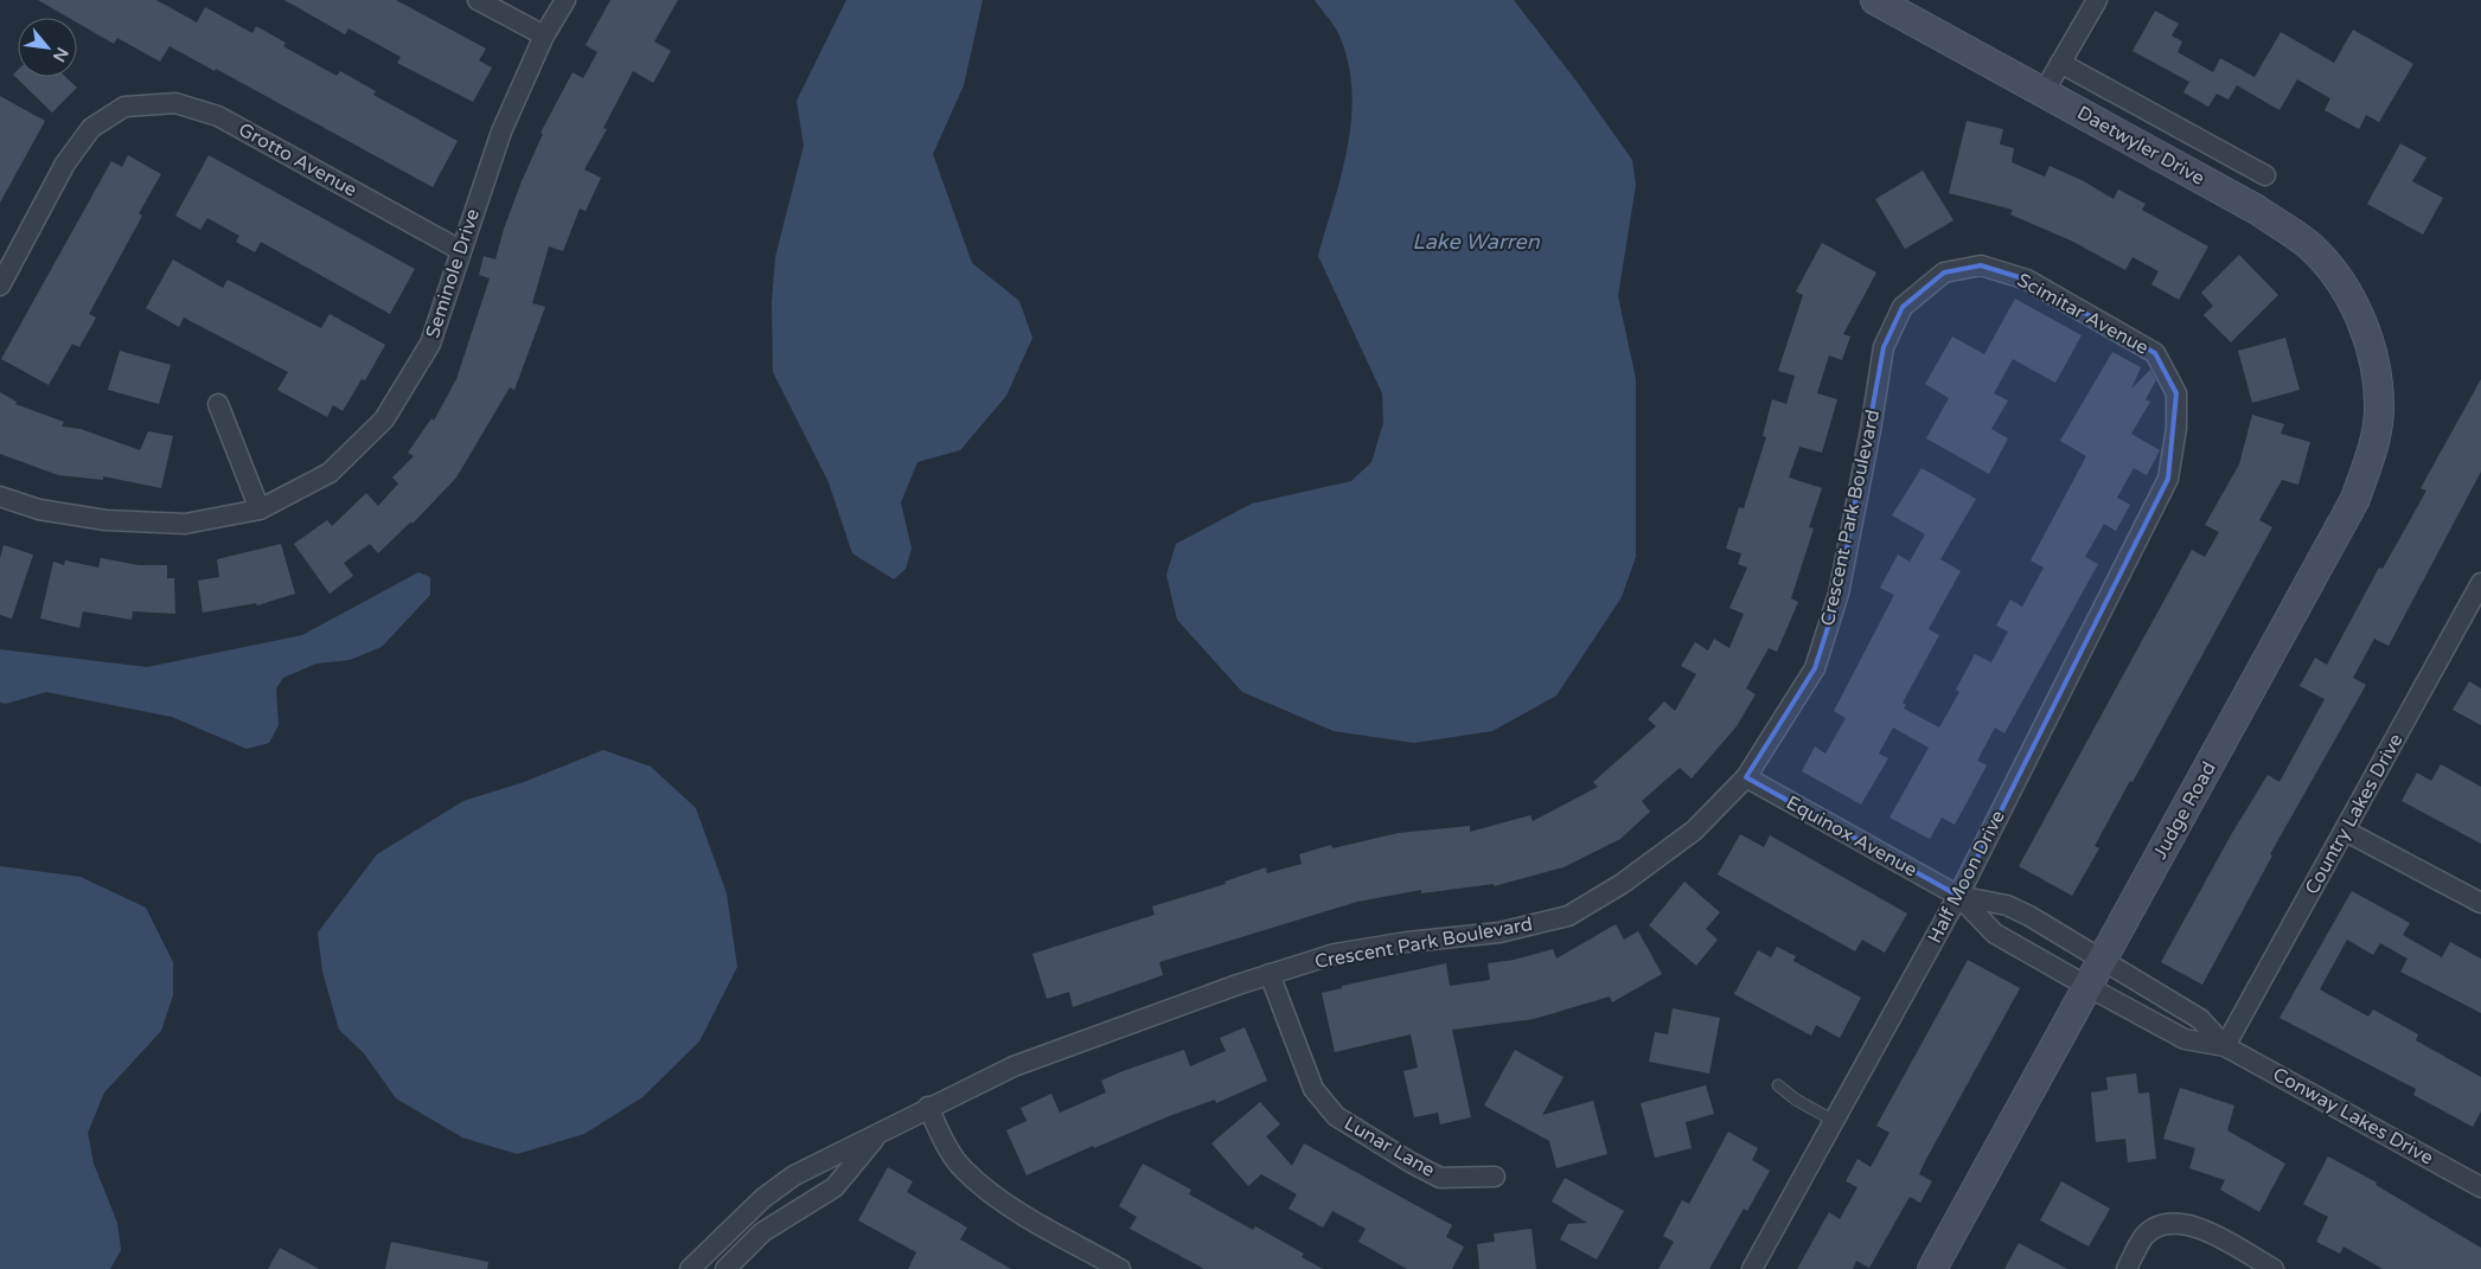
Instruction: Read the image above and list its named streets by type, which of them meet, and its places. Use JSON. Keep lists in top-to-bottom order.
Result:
{
  "streets": {
    "street": [
      "Daetwyler Drive",
      "Grotto Avenue",
      "Seminole Drive",
      "Scimitar Avenue",
      "Crescent Park Boulevard",
      "Judge Road",
      "Country Lakes Drive",
      "Equinox Avenue",
      "Half Moon Drive",
      "Conway Lakes Drive",
      "Lunar Lane"
    ]
  },
  "crossings": [
    ["Daetwyler Drive", "Judge Road"],
    ["Grotto Avenue", "Seminole Drive"],
    ["Scimitar Avenue", "Crescent Park Boulevard"],
    ["Scimitar Avenue", "Half Moon Drive"],
    ["Crescent Park Boulevard", "Equinox Avenue"],
    ["Crescent Park Boulevard", "Lunar Lane"],
    ["Judge Road", "Equinox Avenue"],
    ["Judge Road", "Conway Lakes Drive"],
    ["Country Lakes Drive", "Conway Lakes Drive"],
    ["Equinox Avenue", "Half Moon Drive"],
    ["Equinox Avenue", "Conway Lakes Drive"]
  ],
  "water": ["Lake Warren"],
  "north": "bottom right"
}
